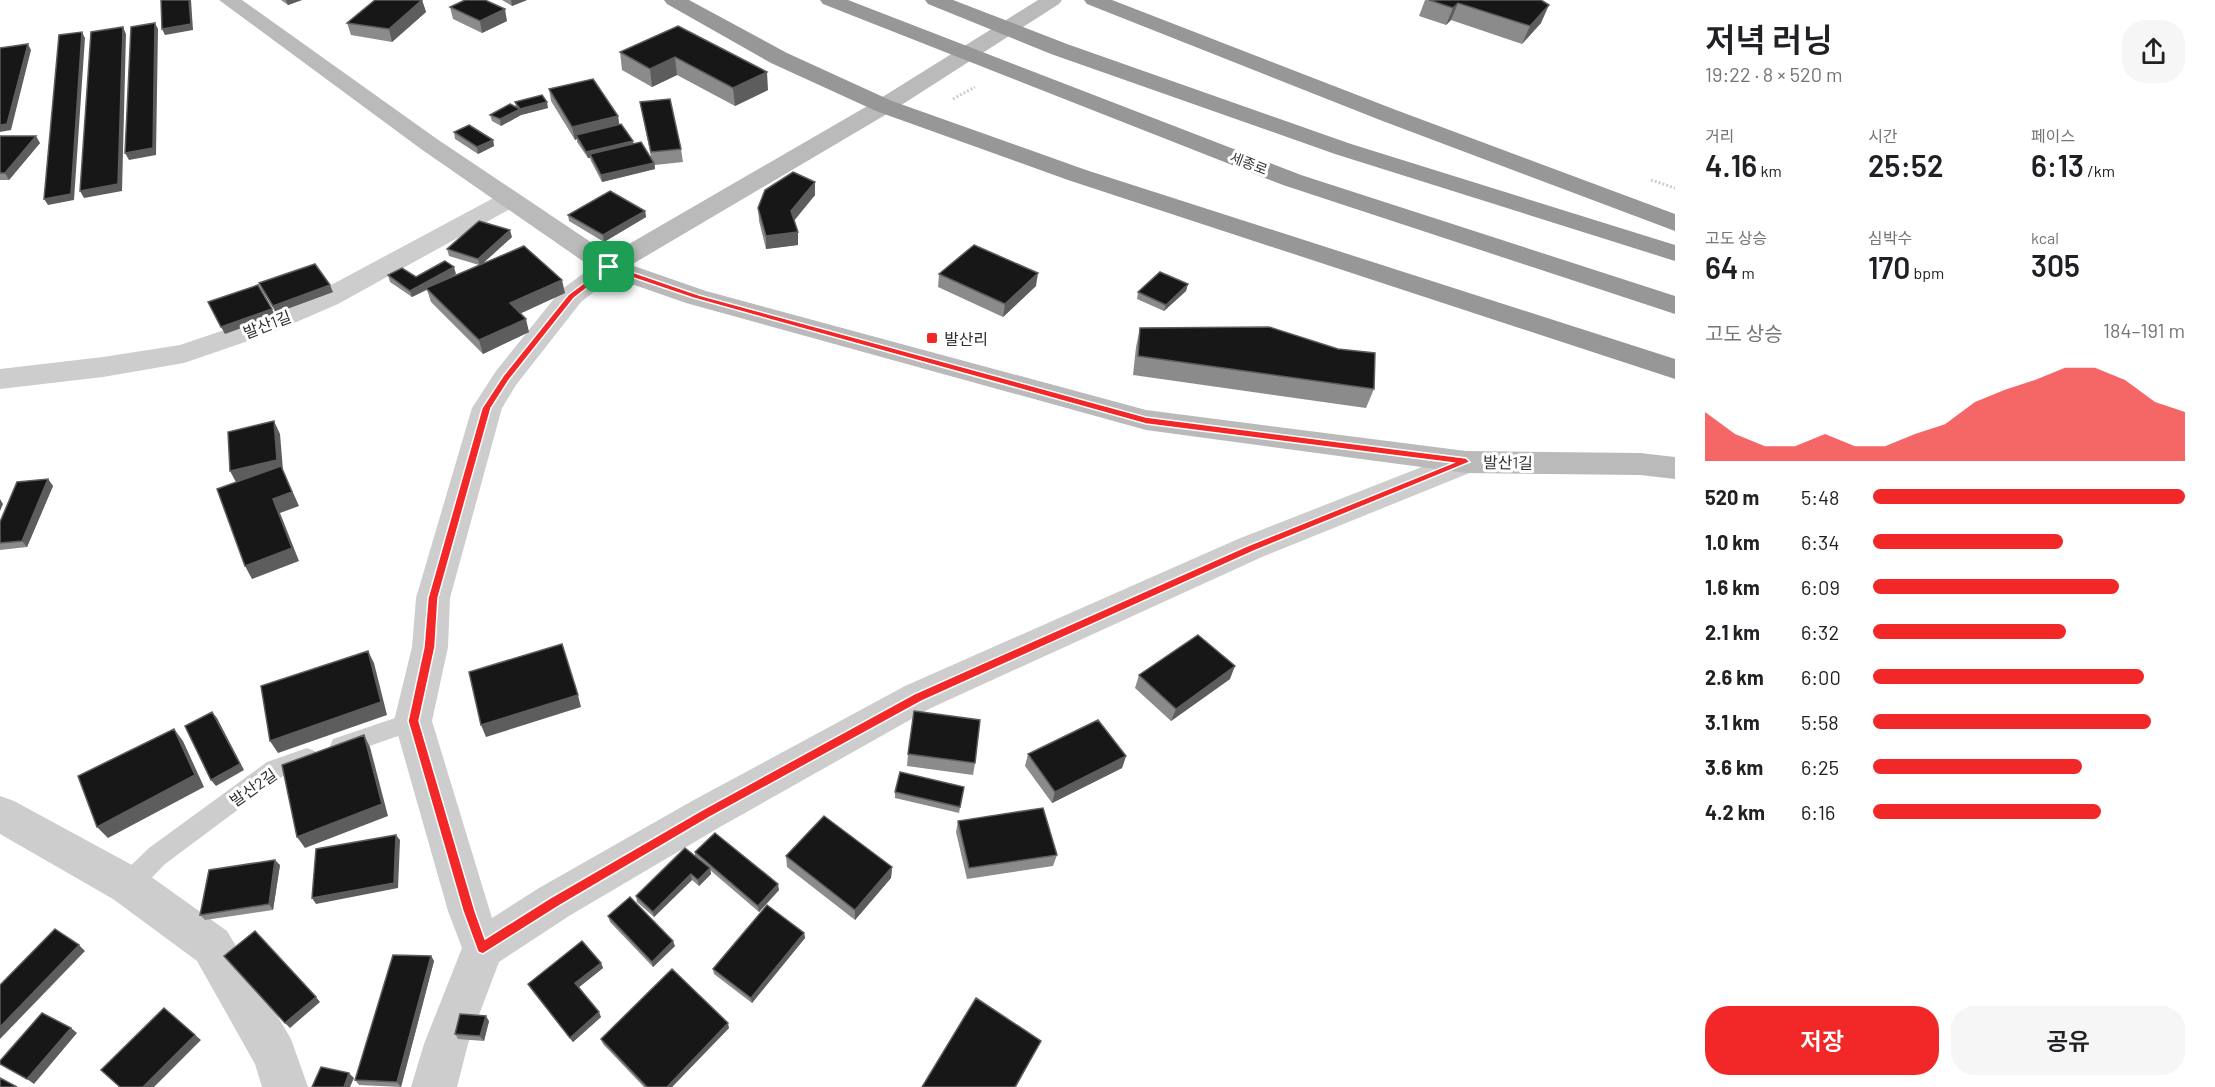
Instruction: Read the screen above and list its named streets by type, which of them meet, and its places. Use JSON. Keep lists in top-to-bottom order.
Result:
{
  "streets": {
    "highway": ["세종로"],
    "street": ["발산1길"],
    "lane": ["발산2길"]
  },
  "places": {
    "transit": ["발산리"]
  },
  "page": {
    "heading": ["저녁 러닝", "19:22 · 8 × 520 m"],
    "stats": [
      ["거리", "4.16 km"],
      ["시간", "25:52"],
      ["페이스", "6:13 /km"],
      ["고도 상승", "64 m"],
      ["심박수", "170 bpm"],
      ["kcal", "305"]
    ],
    "chart": ["고도 상승", "184–191 m"],
    "list": [
      {
        "name": "520 m",
        "note": "5:48"
      },
      {
        "name": "1.0 km",
        "note": "6:34"
      },
      {
        "name": "1.6 km",
        "note": "6:09"
      },
      {
        "name": "2.1 km",
        "note": "6:32"
      },
      {
        "name": "2.6 km",
        "note": "6:00"
      },
      {
        "name": "3.1 km",
        "note": "5:58"
      },
      {
        "name": "3.6 km",
        "note": "6:25"
      },
      {
        "name": "4.2 km",
        "note": "6:16"
      }
    ],
    "buttons": ["저장", "공유"]
  }
}
